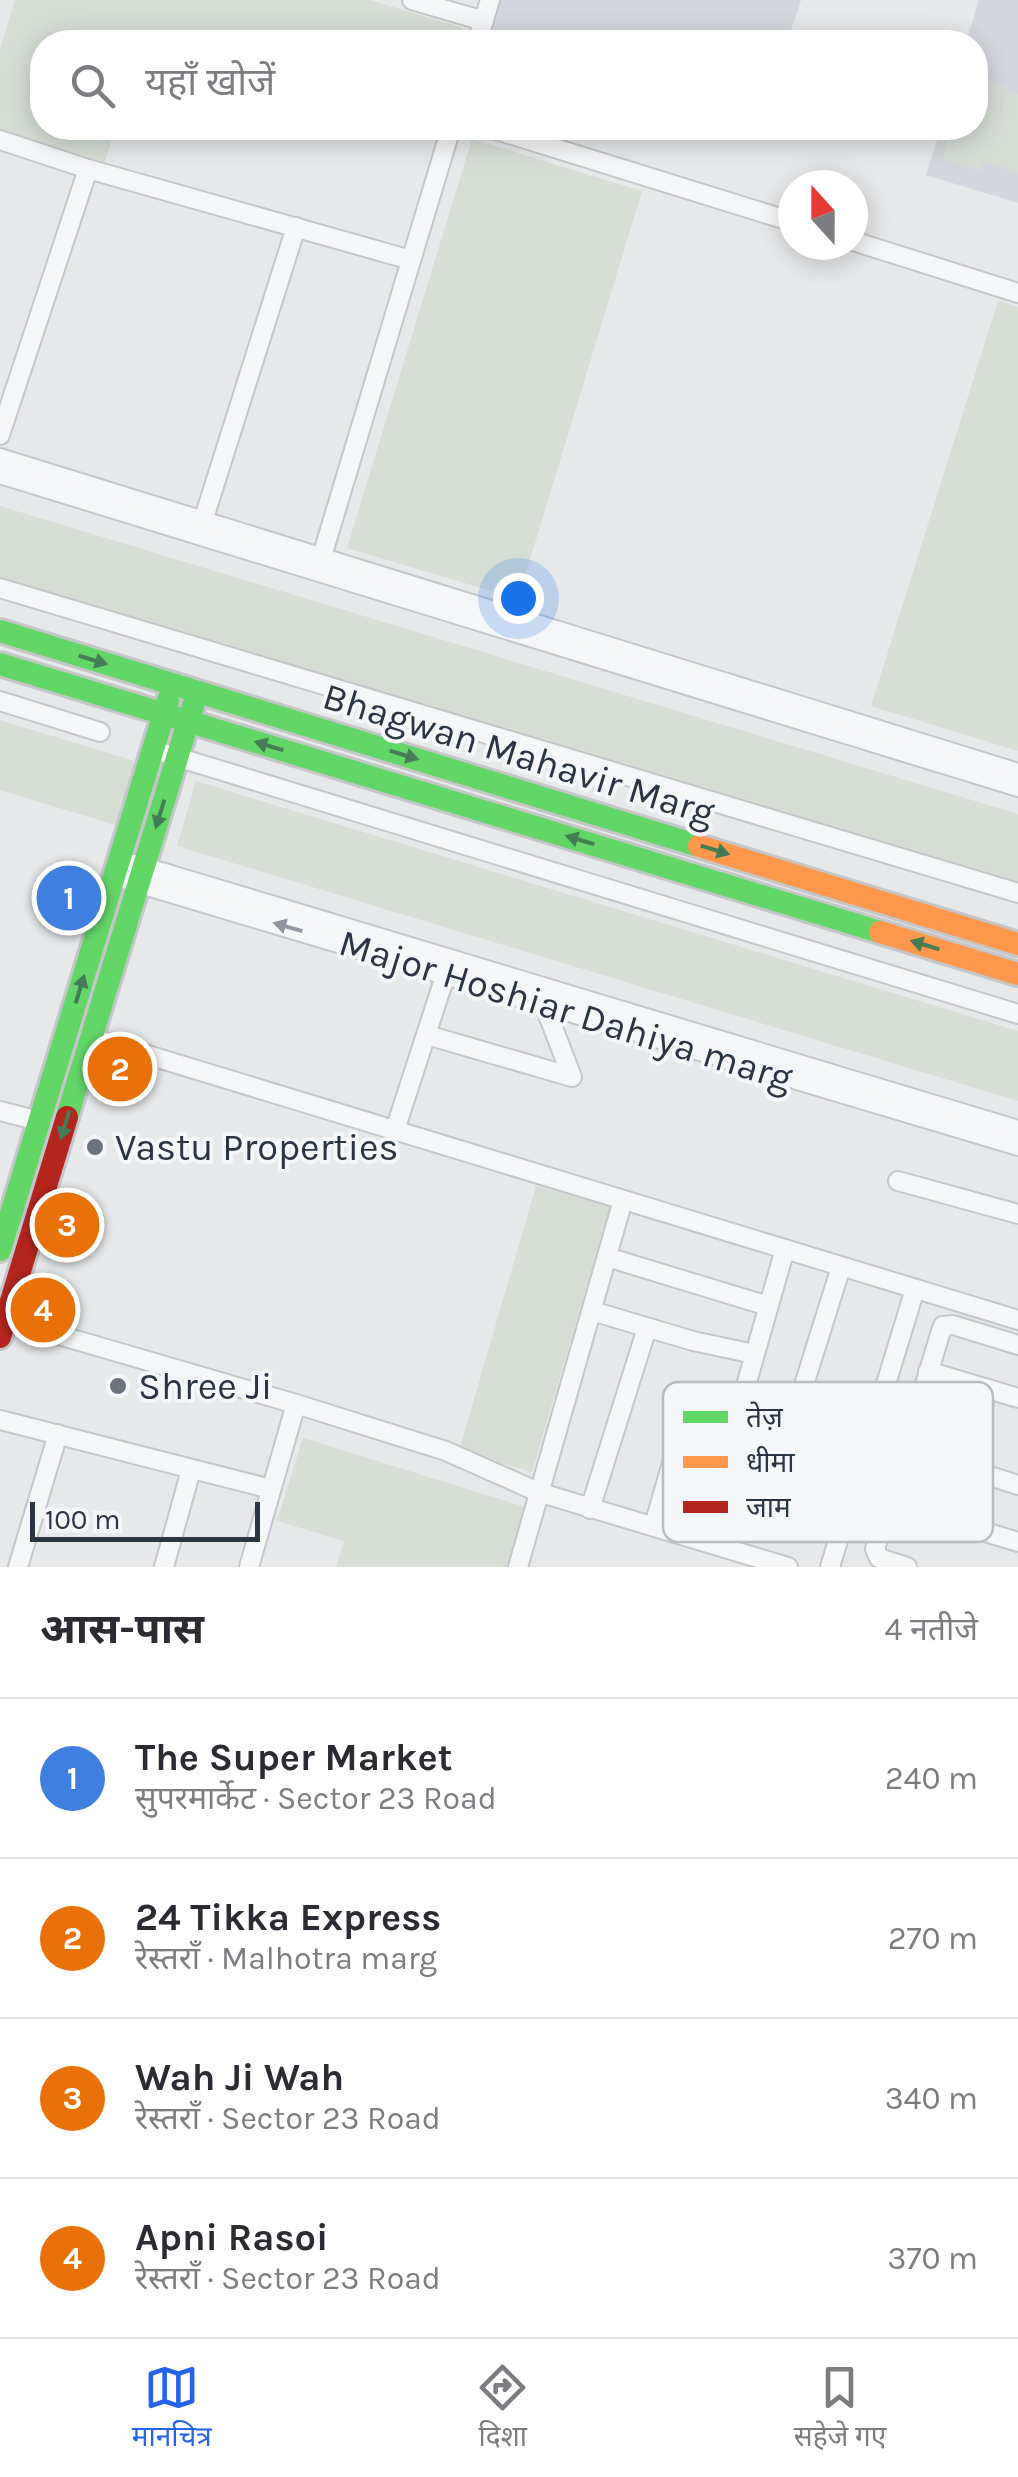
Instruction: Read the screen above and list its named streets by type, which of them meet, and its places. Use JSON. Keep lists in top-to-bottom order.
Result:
{
  "streets": {
    "main road": ["Bhagwan Mahavir Marg"],
    "street": ["Major Hoshiar Dahiya marg"]
  },
  "places": ["Vastu Properties", "Shree Ji"],
  "legend": ["तेज़", "धीमा", "जाम"],
  "scale_bar": "100 m",
  "north": "top",
  "page": {
    "search": "यहाँ खोजें",
    "pins": [
      "1",
      "2",
      "3",
      "4"
    ],
    "scale": "100 m",
    "heading": ["आस-पास", "4 नतीजे"],
    "list": [
      {
        "mark": "1",
        "name": "The Super Market",
        "note": "सुपरमार्केट · Sector 23 Road",
        "value": "240 m"
      },
      {
        "mark": "2",
        "name": "24 Tikka Express",
        "note": "रेस्तराँ · Malhotra marg",
        "value": "270 m"
      },
      {
        "mark": "3",
        "name": "Wah Ji Wah",
        "note": "रेस्तराँ · Sector 23 Road",
        "value": "340 m"
      },
      {
        "mark": "4",
        "name": "Apni Rasoi",
        "note": "रेस्तराँ · Sector 23 Road",
        "value": "370 m"
      }
    ],
    "nav": ["मानचित्र", "दिशा", "सहेजे गए"]
  }
}
